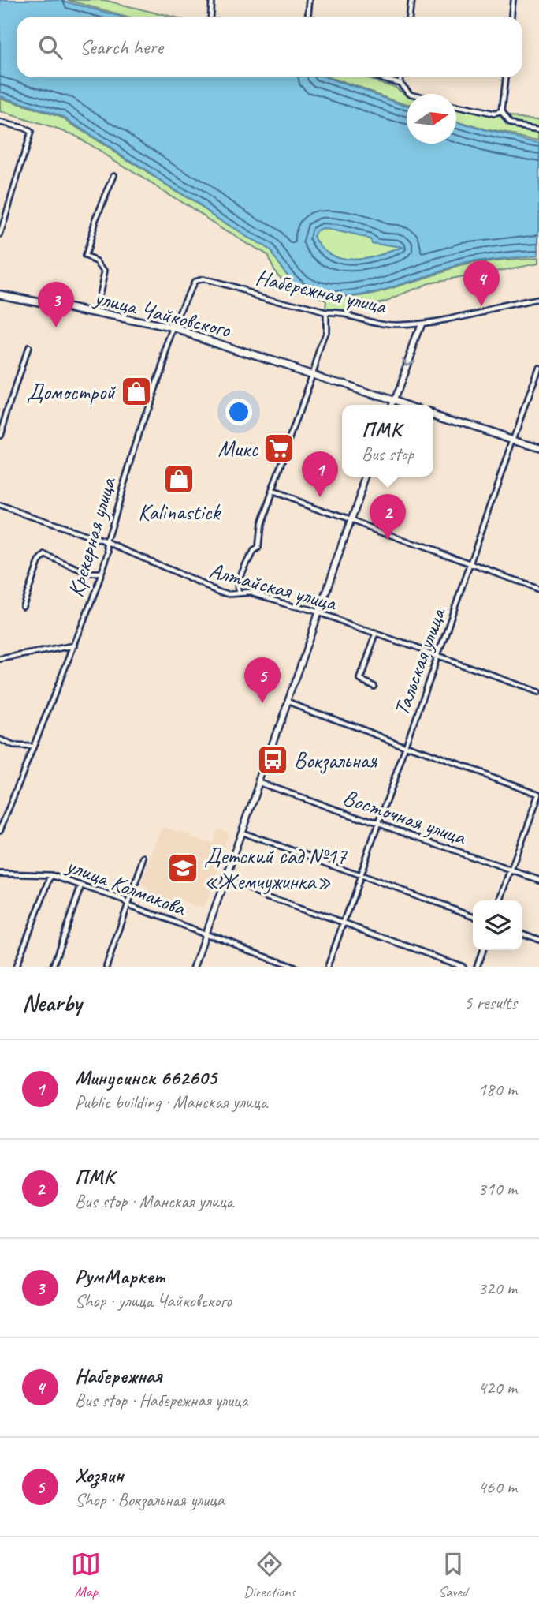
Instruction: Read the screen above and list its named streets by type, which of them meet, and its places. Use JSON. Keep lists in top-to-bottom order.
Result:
{
  "streets": {
    "main road": ["улица Чайковского"],
    "street": [
      "Набережная улица",
      "Крекерная улица",
      "Алтайская улица",
      "Тальская улица",
      "Восточная улица",
      "улица Колмакова"
    ]
  },
  "crossings": [
    ["Набережная улица", "Крекерная улица"],
    ["улица Чайковского", "Крекерная улица"],
    ["Крекерная улица", "Алтайская улица"],
    ["Алтайская улица", "Тальская улица"],
    ["Тальская улица", "Восточная улица"]
  ],
  "places": {
    "shop": ["Домострой", "Kalinastick"],
    "supermarket": ["Микс"],
    "bus stop": ["Вокзальная"],
    "school or university": ["Детский сад №17 «Жемчужинка»"]
  },
  "north": "right",
  "page": {
    "search": "Search here",
    "pins": [
      "4",
      "3",
      "1",
      "2",
      "5"
    ],
    "popup": ["ПМК", "Bus stop"],
    "heading": ["Nearby", "5 results"],
    "list": [
      {
        "mark": "1",
        "name": "Минусинск 662605",
        "note": "Public building · Манская улица",
        "value": "180 m"
      },
      {
        "mark": "2",
        "name": "ПМК",
        "note": "Bus stop · Манская улица",
        "value": "310 m"
      },
      {
        "mark": "3",
        "name": "РумМаркет",
        "note": "Shop · улица Чайковского",
        "value": "320 m"
      },
      {
        "mark": "4",
        "name": "Набережная",
        "note": "Bus stop · Набережная улица",
        "value": "420 m"
      },
      {
        "mark": "5",
        "name": "Хозяин",
        "note": "Shop · Вокзальная улица",
        "value": "460 m"
      }
    ],
    "nav": ["Map", "Directions", "Saved"]
  }
}
